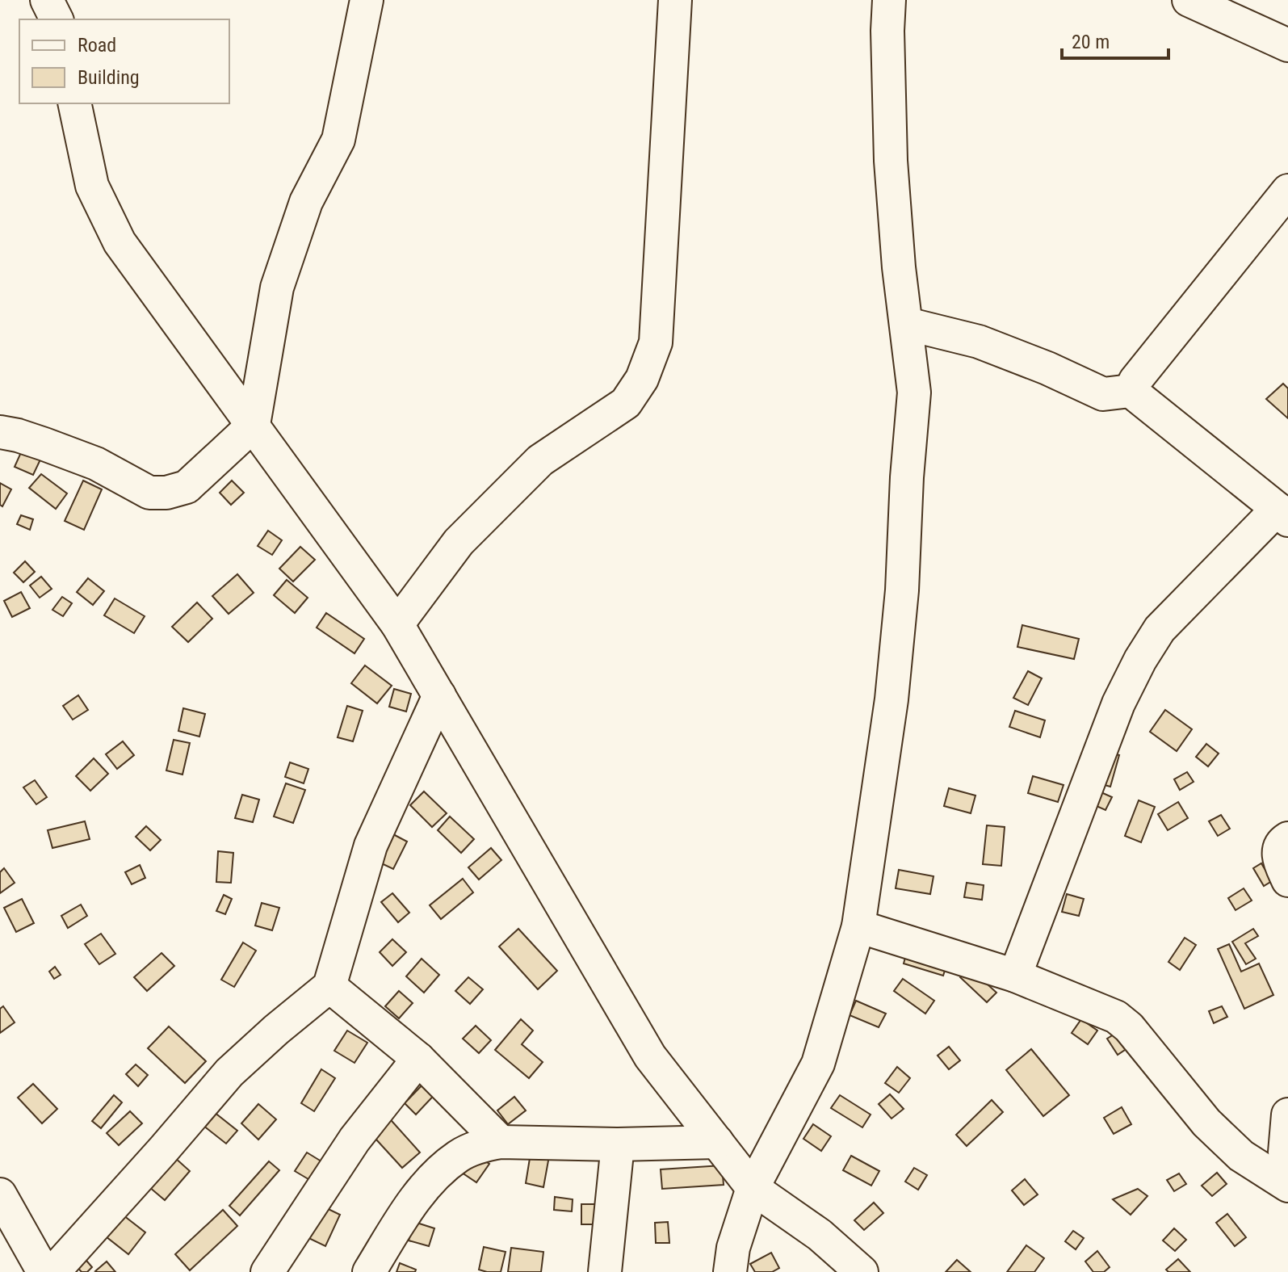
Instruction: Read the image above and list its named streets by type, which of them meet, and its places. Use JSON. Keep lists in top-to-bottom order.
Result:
{
  "legend": ["Road", "Building"],
  "scale_bar": "20 m"
}
